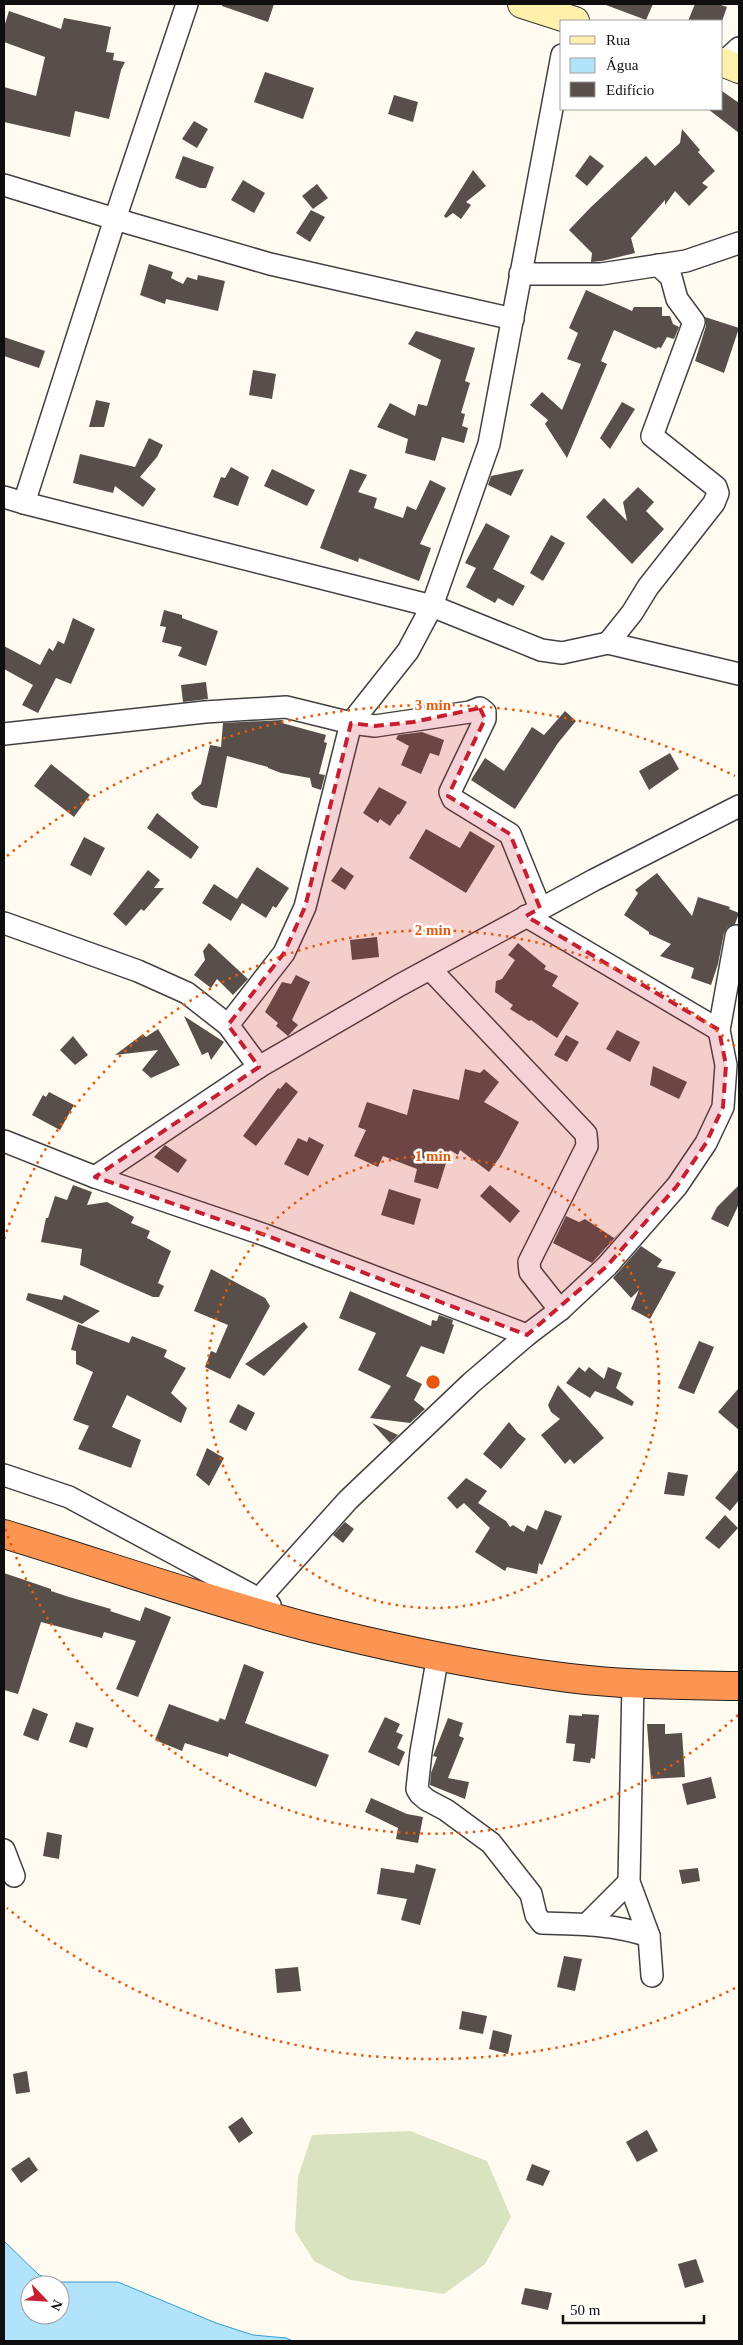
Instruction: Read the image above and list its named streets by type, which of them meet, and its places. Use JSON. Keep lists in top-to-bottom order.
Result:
{
  "legend": ["Rua", "Água", "Edifício"],
  "scale_bar": "50 m",
  "north": "bottom right",
  "rings": ["3 min", "2 min", "1 min"]
}
